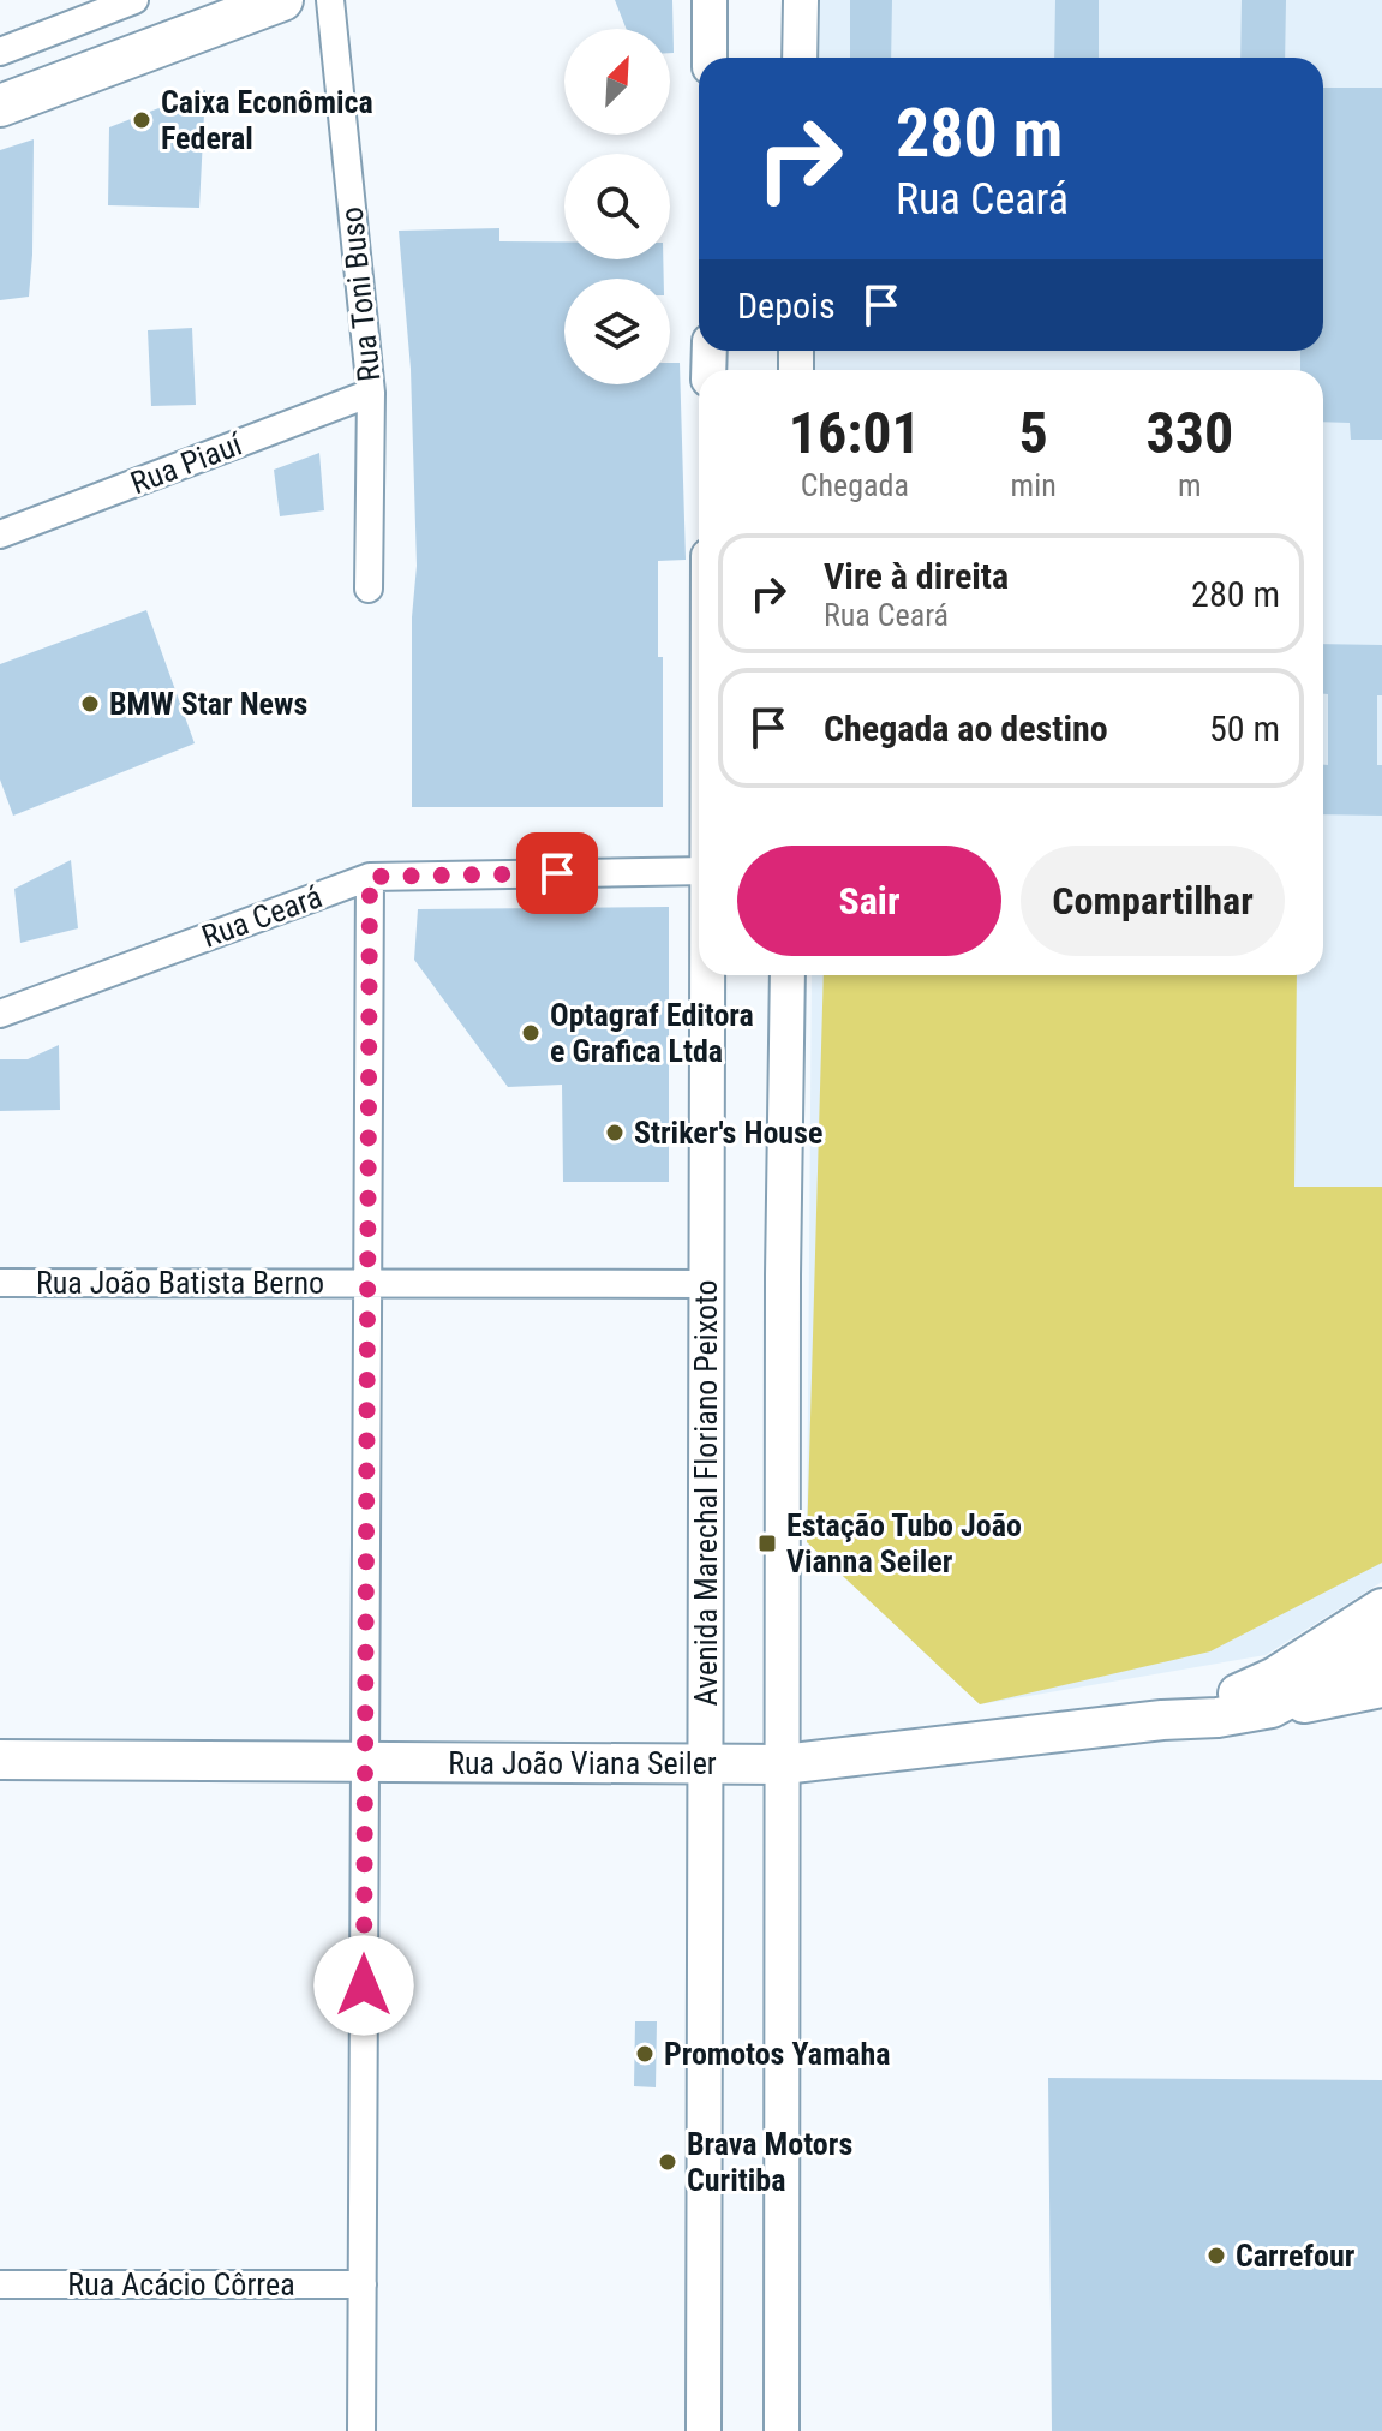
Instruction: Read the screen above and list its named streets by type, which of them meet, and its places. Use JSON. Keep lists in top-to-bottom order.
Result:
{
  "streets": {
    "main road": ["Rua João Viana Seiler"],
    "street": [
      "Rua Toni Buso",
      "Rua Piauí",
      "Rua Ceará",
      "Rua João Batista Berno",
      "Avenida Marechal Floriano Peixoto",
      "Rua Acácio Côrrea"
    ]
  },
  "crossings": [
    ["Rua Toni Buso", "Rua Piauí"],
    ["Rua João Batista Berno", "Avenida Marechal Floriano Peixoto"],
    ["Avenida Marechal Floriano Peixoto", "Rua João Viana Seiler"]
  ],
  "places": {
    "other": [
      "Caixa Econômica Federal",
      "BMW Star News",
      "Optagraf Editora e Grafica Ltda",
      "Striker's House",
      "Promotos Yamaha",
      "Brava Motors Curitiba",
      "Carrefour"
    ],
    "transit": ["Estação Tubo João Vianna Seiler"]
  },
  "north": "top right",
  "page": {
    "turn": ["280 m", "Rua Ceará"],
    "then": "Depois",
    "eta": [
      "16:01",
      "Chegada",
      "5",
      "min",
      "330",
      "m"
    ],
    "list": [
      {
        "name": "Vire à direita",
        "note": "Rua Ceará",
        "value": "280 m"
      },
      {
        "name": "Chegada ao destino",
        "value": "50 m"
      }
    ],
    "buttons": ["Sair", "Compartilhar"]
  }
}
